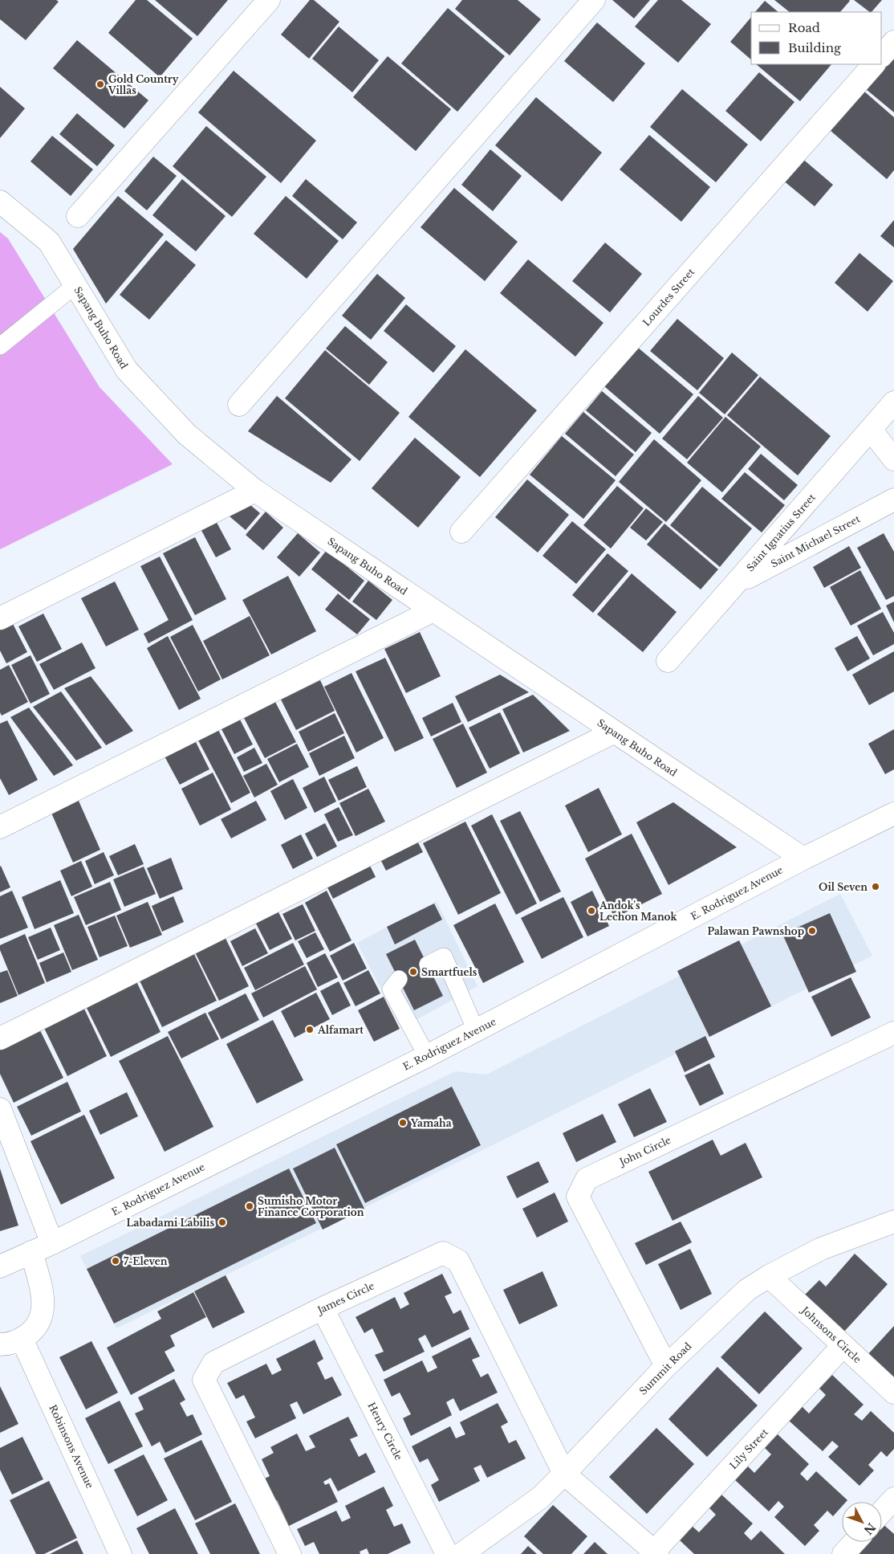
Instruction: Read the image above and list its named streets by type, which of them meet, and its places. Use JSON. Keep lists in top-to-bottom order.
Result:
{
  "streets": {
    "street": [
      "Lourdes Street",
      "Sapang Buho Road",
      "Saint Ignatius Street",
      "Saint Michael Street",
      "E. Rodriguez Avenue",
      "John Circle",
      "James Circle",
      "Johnsons Circle",
      "Summit Road",
      "Henry Circle",
      "Robinsons Avenue",
      "Lily Street"
    ]
  },
  "crossings": [
    ["Sapang Buho Road", "E. Rodriguez Avenue"],
    ["Saint Ignatius Street", "Saint Michael Street"],
    ["John Circle", "Summit Road"],
    ["James Circle", "Summit Road"],
    ["James Circle", "Henry Circle"],
    ["Johnsons Circle", "Summit Road"],
    ["Johnsons Circle", "Lily Street"]
  ],
  "places": [
    "Gold Country Villas",
    "Oil Seven",
    "Andok's Lechon Manok",
    "Palawan Pawnshop",
    "Smartfuels",
    "Alfamart",
    "Yamaha",
    "Sumisho Motor Finance Corporation",
    "Labadami Labilis",
    "7-Eleven"
  ],
  "legend": ["Road", "Building"],
  "north": "bottom right"
}
